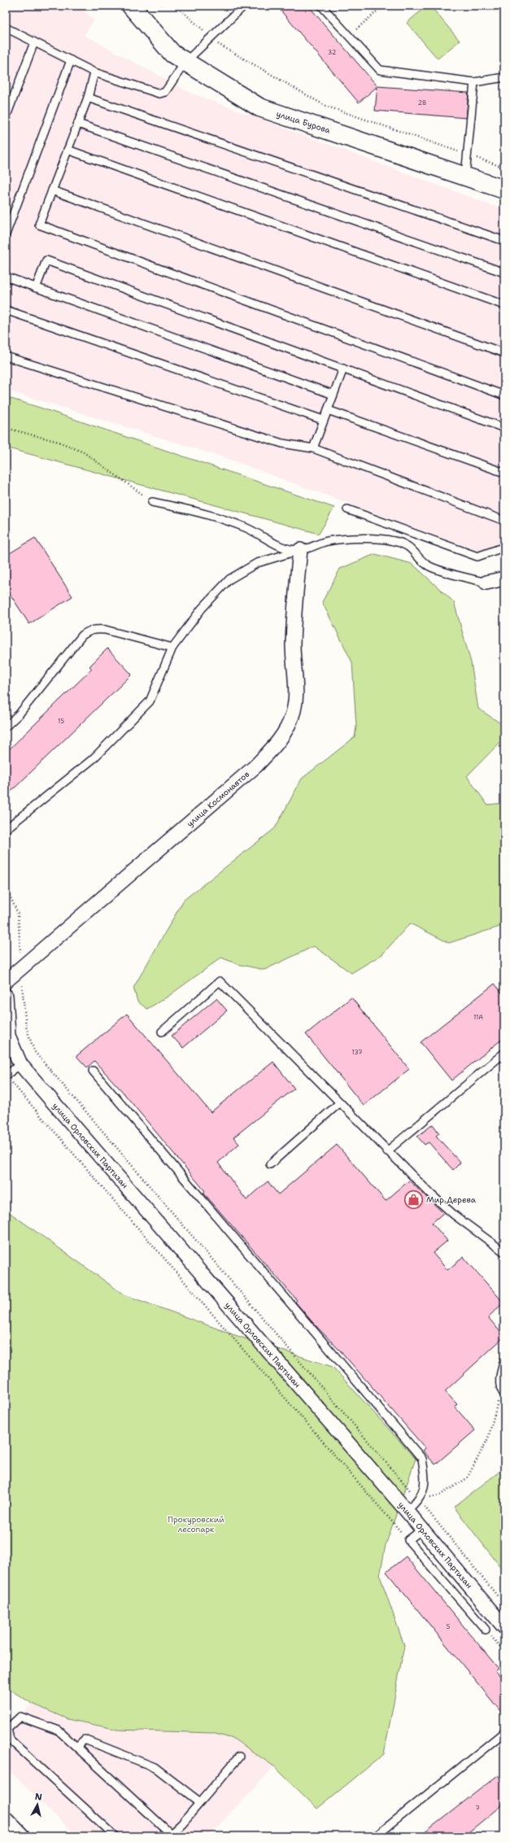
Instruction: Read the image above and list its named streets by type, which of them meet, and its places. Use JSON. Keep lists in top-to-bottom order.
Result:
{
  "streets": {
    "main road": ["улица Бурова"],
    "street": ["улица Космонавтов", "улица Орловских Партизан"]
  },
  "parks": ["Прокуровский лесопарк"],
  "places": {
    "shop": ["Мир Дерева"]
  },
  "house_numbers": [
    "32",
    "28",
    "15",
    "11А",
    "137",
    "5",
    "7"
  ],
  "north": "top"
}
